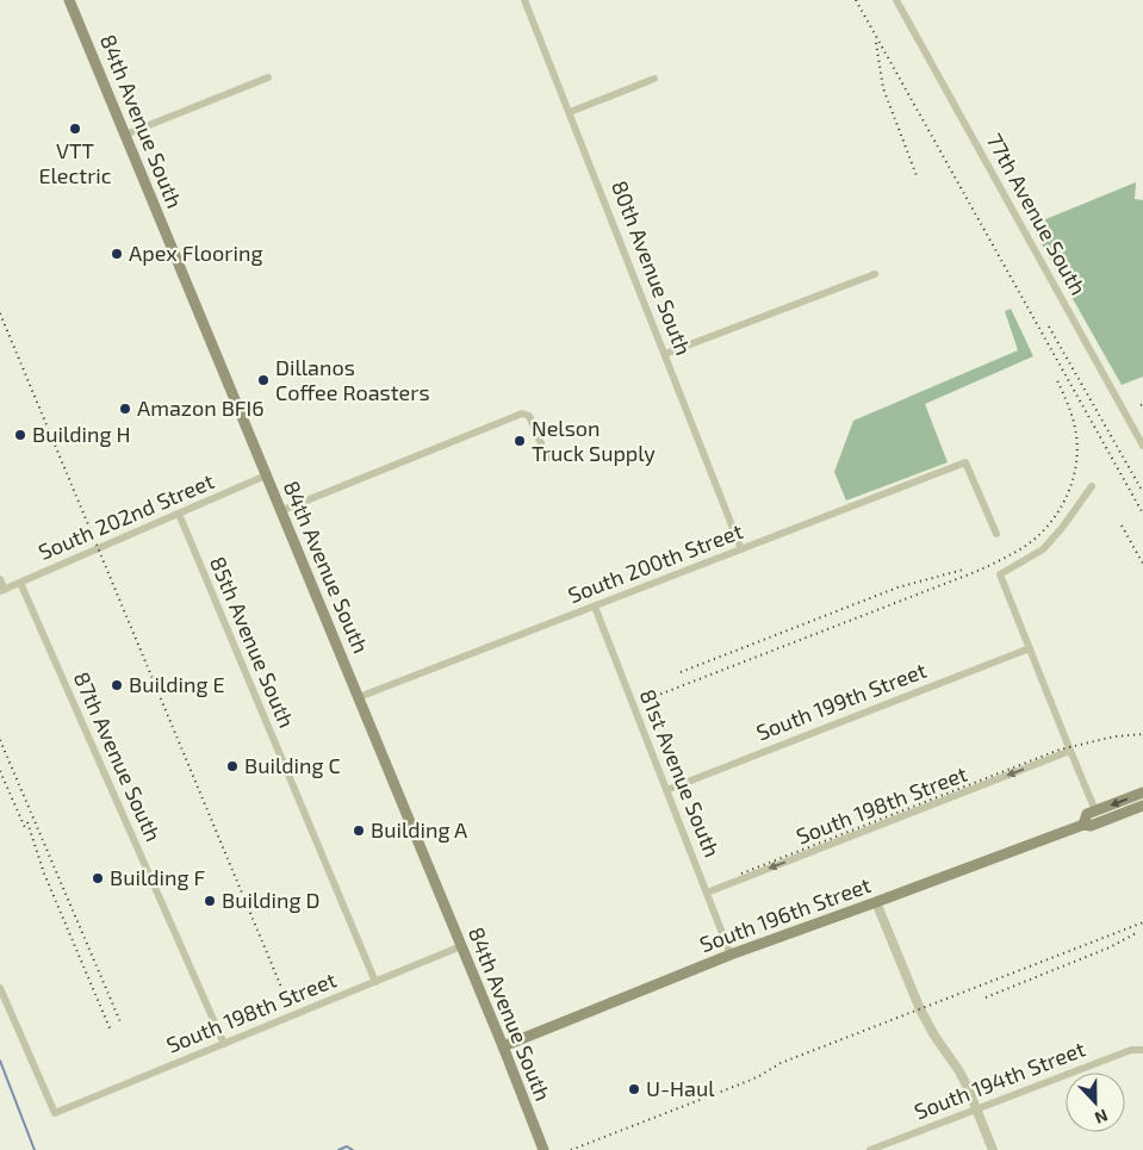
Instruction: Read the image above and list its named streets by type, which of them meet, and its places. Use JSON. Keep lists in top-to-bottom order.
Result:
{
  "streets": {
    "main road": ["84th Avenue South", "South 196th Street"],
    "street": [
      "77th Avenue South",
      "80th Avenue South",
      "South 202nd Street",
      "South 200th Street",
      "85th Avenue South",
      "South 199th Street",
      "87th Avenue South",
      "81st Avenue South",
      "South 198th Street",
      "South 194th Street"
    ]
  },
  "crossings": [
    ["84th Avenue South", "South 202nd Street"],
    ["84th Avenue South", "South 200th Street"],
    ["84th Avenue South", "South 198th Street"],
    ["84th Avenue South", "South 196th Street"],
    ["80th Avenue South", "South 200th Street"],
    ["South 202nd Street", "85th Avenue South"],
    ["South 202nd Street", "87th Avenue South"],
    ["South 200th Street", "81st Avenue South"],
    ["85th Avenue South", "South 198th Street"],
    ["South 199th Street", "81st Avenue South"],
    ["87th Avenue South", "South 198th Street"],
    ["81st Avenue South", "South 198th Street"],
    ["81st Avenue South", "South 196th Street"]
  ],
  "one_way": ["South 198th Street"],
  "places": [
    "VTT Electric",
    "Apex Flooring",
    "Dillanos Coffee Roasters",
    "Amazon BFI6",
    "Building H",
    "Nelson Truck Supply",
    "Building E",
    "Building C",
    "Building A",
    "Building F",
    "Building D",
    "U-Haul"
  ],
  "north": "bottom"
}
